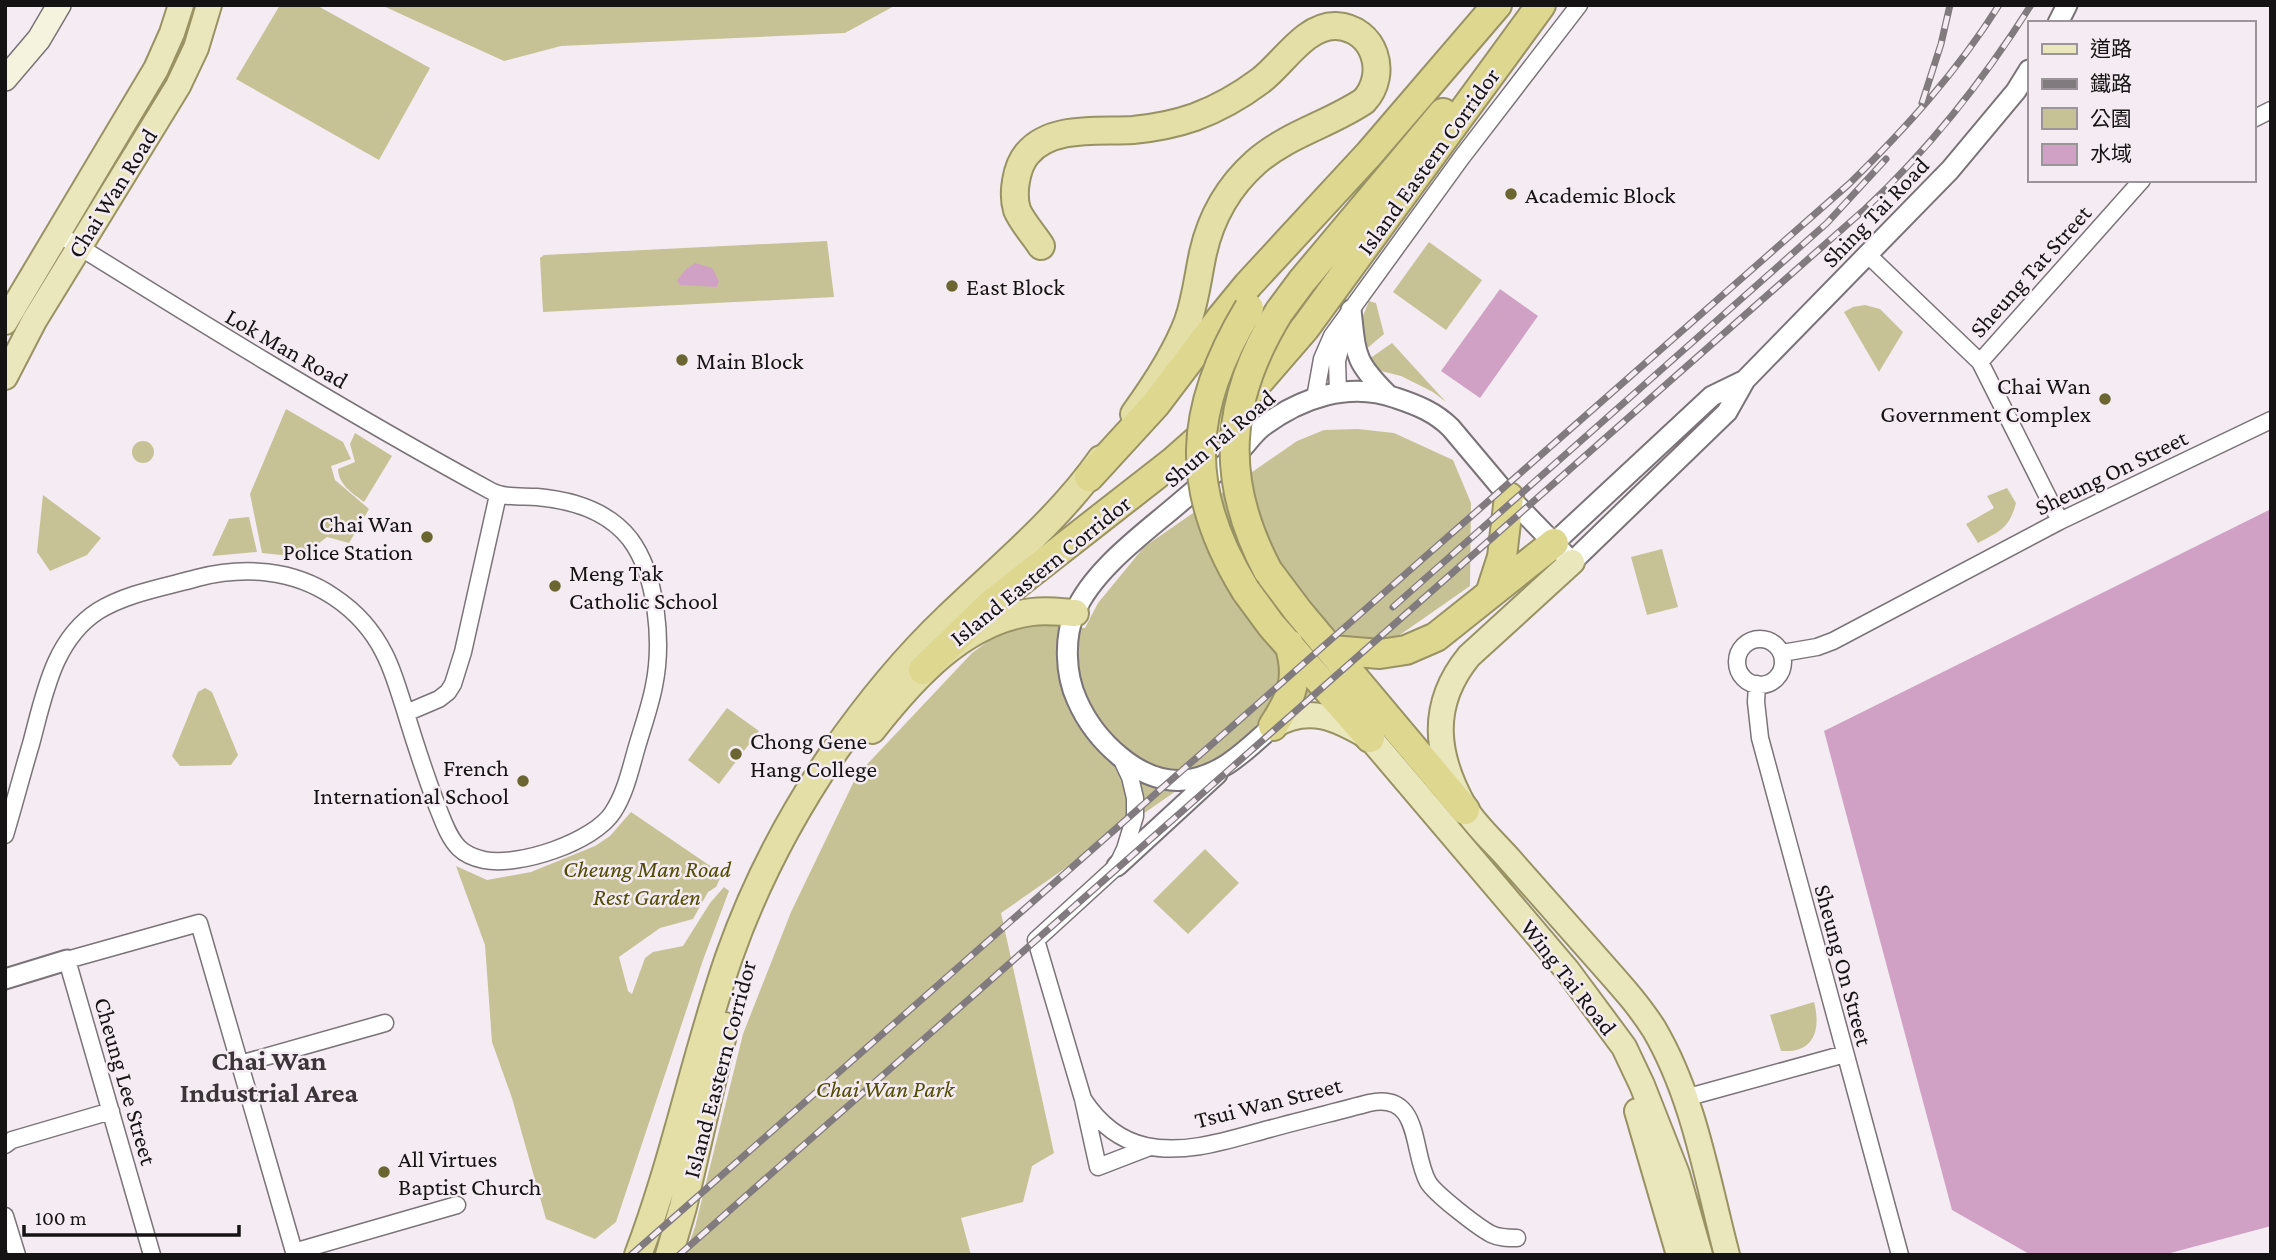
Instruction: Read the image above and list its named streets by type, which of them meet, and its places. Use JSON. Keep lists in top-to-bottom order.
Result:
{
  "streets": {
    "highway": ["Island Eastern Corridor"],
    "main road": ["Chai Wan Road", "Wing Tai Road"],
    "street": [
      "Shing Tai Road",
      "Sheung Tat Street",
      "Lok Man Road",
      "Shun Tai Road",
      "Sheung On Street",
      "Cheung Lee Street",
      "Tsui Wan Street"
    ]
  },
  "crossings": [
    ["Chai Wan Road", "Lok Man Road"],
    ["Shing Tai Road", "Shun Tai Road"],
    ["Shing Tai Road", "Wing Tai Road"],
    ["Shun Tai Road", "Wing Tai Road"],
    ["Shun Tai Road", "Tsui Wan Street"]
  ],
  "districts": ["Chai Wan Industrial Area"],
  "parks": ["Cheung Man Road Rest Garden", "Chai Wan Park"],
  "places": [
    "Academic Block",
    "East Block",
    "Main Block",
    "Chai Wan Government Complex",
    "Chai Wan Police Station",
    "Meng Tak Catholic School",
    "Chong Gene Hang College",
    "French International School",
    "All Virtues Baptist Church"
  ],
  "legend": [
    "道路",
    "鐵路",
    "公園",
    "水域"
  ],
  "scale_bar": "100 m"
}
